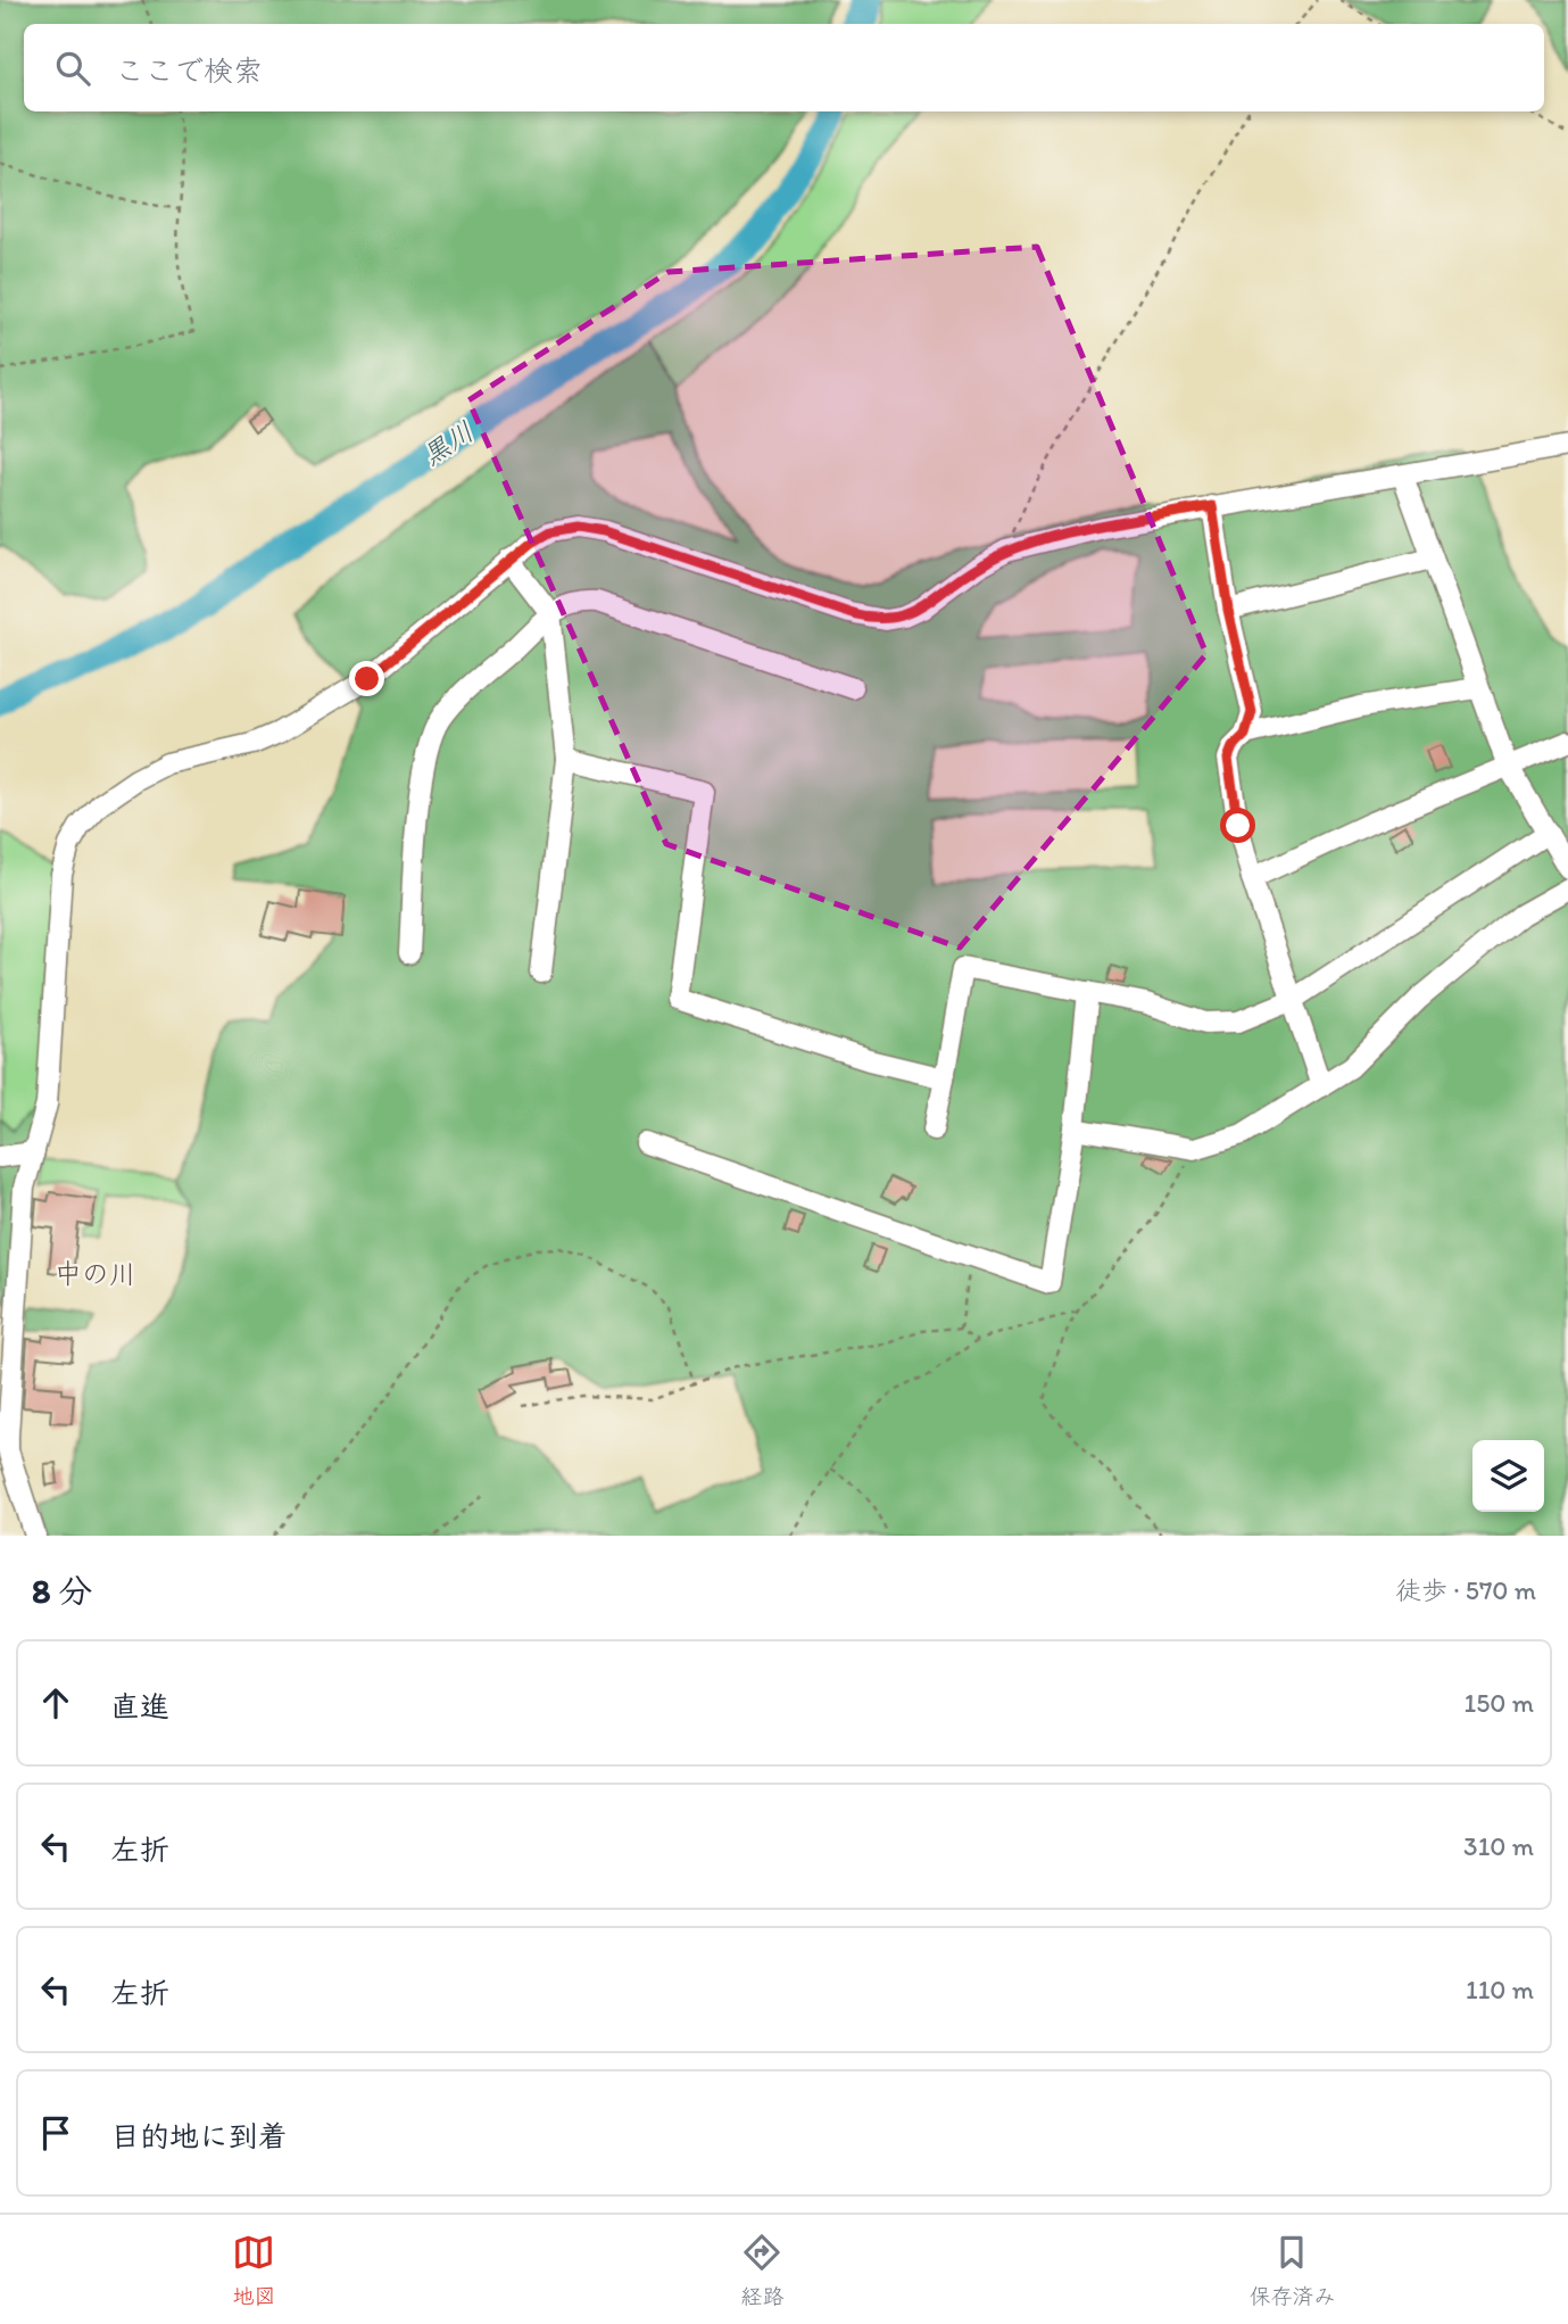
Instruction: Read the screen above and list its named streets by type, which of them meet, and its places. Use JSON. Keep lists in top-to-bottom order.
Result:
{
  "districts": ["中の川"],
  "water": ["黒川"],
  "page": {
    "search": "ここで検索",
    "heading": ["8 分", "徒歩 · 570 m"],
    "list": [
      ["直進", "150 m"],
      ["左折", "310 m"],
      ["左折", "110 m"],
      "目的地に到着"
    ],
    "nav": ["地図", "経路", "保存済み"]
  }
}
